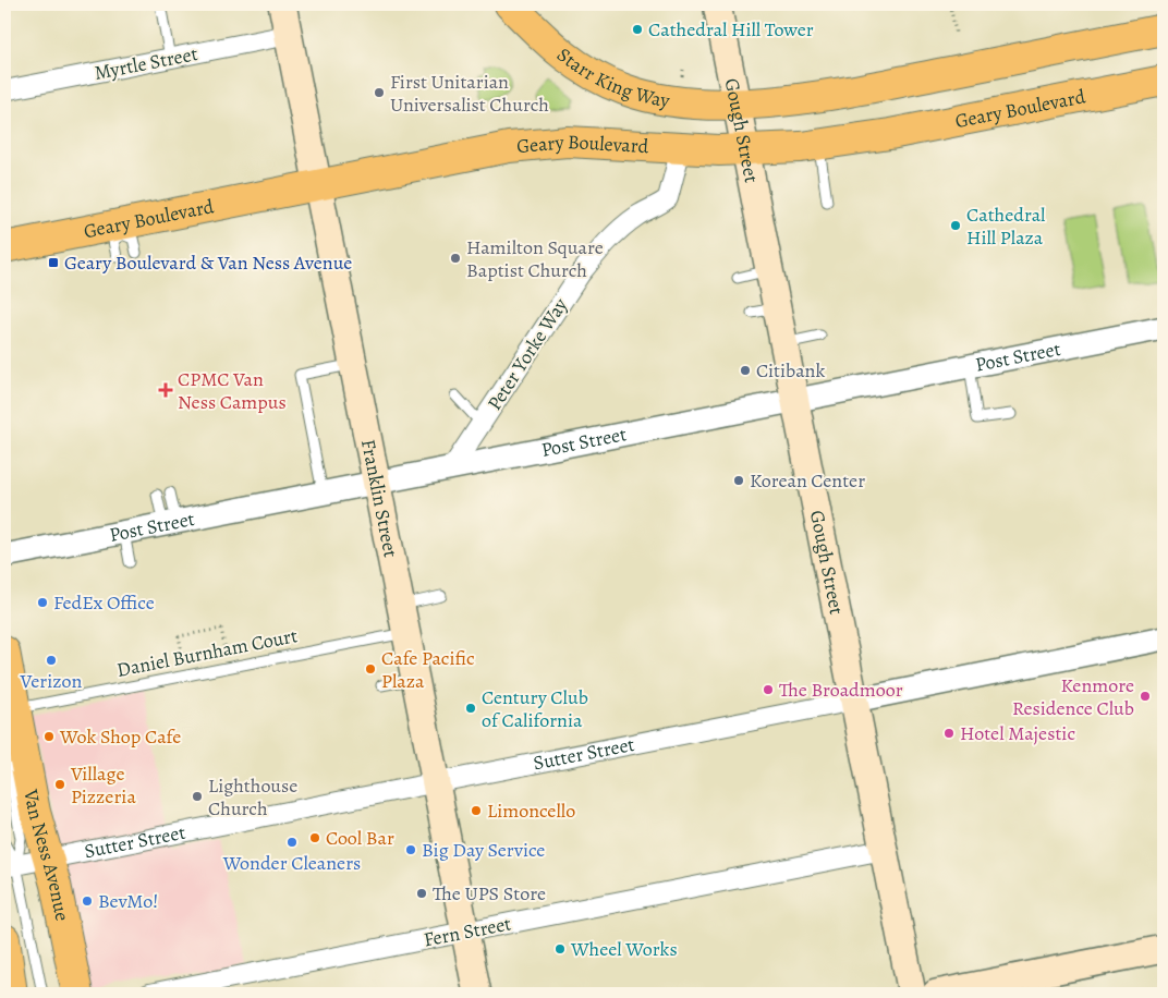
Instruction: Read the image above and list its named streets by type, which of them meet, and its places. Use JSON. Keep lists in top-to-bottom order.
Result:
{
  "streets": {
    "main road": [
      "Starr King Way",
      "Geary Boulevard",
      "Gough Street",
      "Franklin Street",
      "Van Ness Avenue"
    ],
    "street": [
      "Myrtle Street",
      "Peter Yorke Way",
      "Post Street",
      "Sutter Street",
      "Fern Street"
    ],
    "lane": ["Daniel Burnham Court"]
  },
  "crossings": [
    ["Myrtle Street", "Franklin Street"],
    ["Starr King Way", "Gough Street"],
    ["Geary Boulevard", "Gough Street"],
    ["Geary Boulevard", "Peter Yorke Way"],
    ["Geary Boulevard", "Franklin Street"],
    ["Gough Street", "Post Street"],
    ["Gough Street", "Sutter Street"],
    ["Gough Street", "Fern Street"],
    ["Peter Yorke Way", "Post Street"],
    ["Post Street", "Franklin Street"],
    ["Franklin Street", "Daniel Burnham Court"],
    ["Franklin Street", "Sutter Street"],
    ["Franklin Street", "Fern Street"],
    ["Daniel Burnham Court", "Van Ness Avenue"],
    ["Sutter Street", "Van Ness Avenue"]
  ],
  "places": {
    "other": [
      "Cathedral Hill Tower",
      "First Unitarian Universalist Church",
      "Cathedral Hill Plaza",
      "Hamilton Square Baptist Church",
      "Citibank",
      "Korean Center",
      "FedEx Office",
      "Verizon",
      "Cafe Pacific Plaza",
      "The Broadmoor",
      "Kenmore Residence Club",
      "Century Club of California",
      "Hotel Majestic",
      "Wok Shop Cafe",
      "Village Pizzeria",
      "Lighthouse Church",
      "Limoncello",
      "Cool Bar",
      "Wonder Cleaners",
      "Big Day Service",
      "The UPS Store",
      "BevMo!",
      "Wheel Works"
    ],
    "transit": ["Geary Boulevard & Van Ness Avenue"],
    "health": ["CPMC Van Ness Campus"]
  }
}
